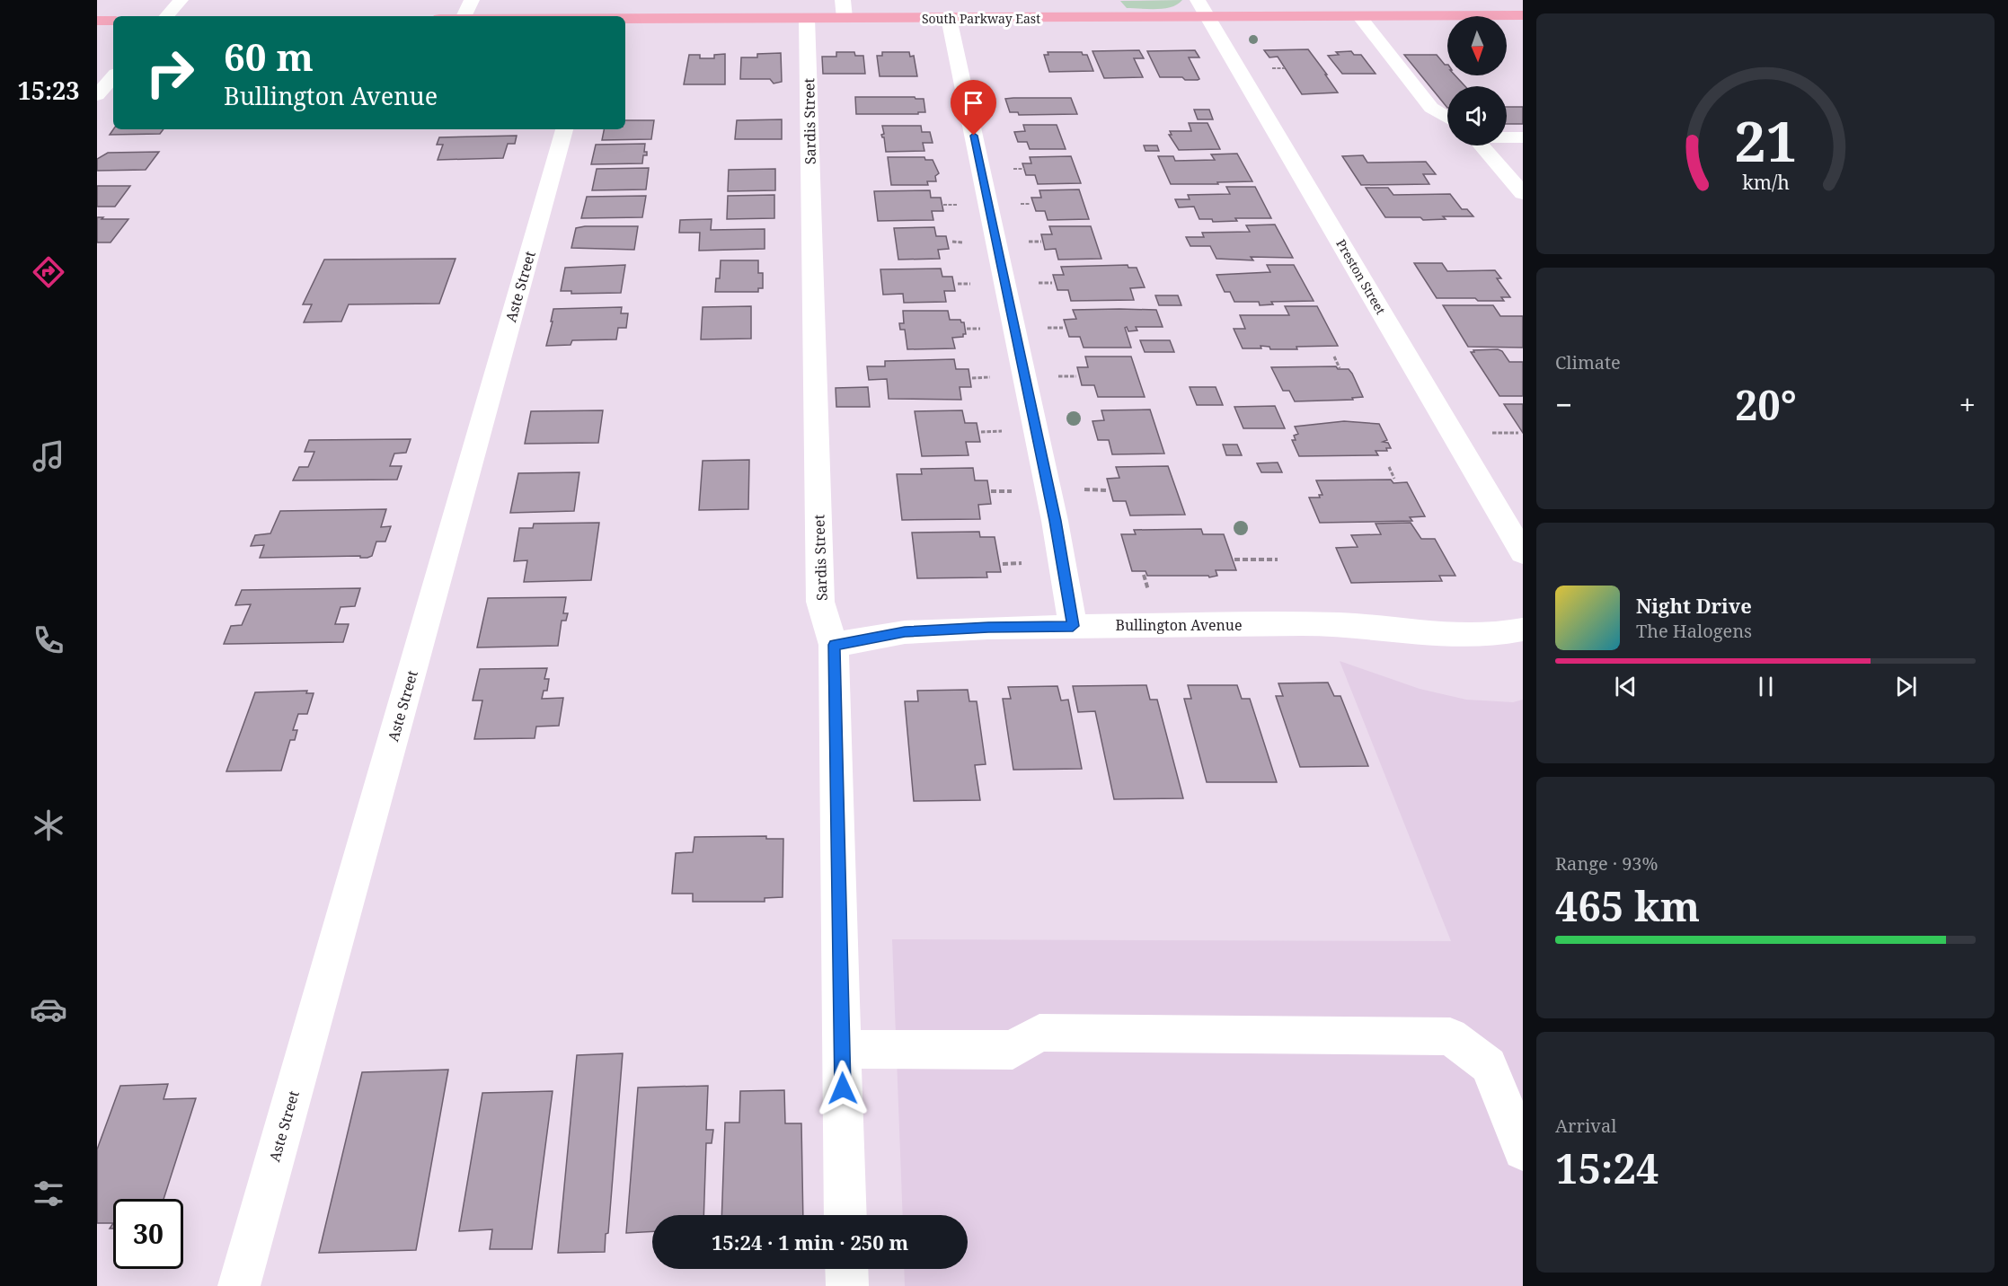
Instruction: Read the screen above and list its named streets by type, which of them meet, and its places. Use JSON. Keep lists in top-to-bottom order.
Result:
{
  "streets": {
    "main road": ["South Parkway East"],
    "street": [
      "Sardis Street",
      "Preston Street",
      "Aste Street",
      "Bullington Avenue"
    ]
  },
  "crossings": [
    ["South Parkway East", "Sardis Street"],
    ["South Parkway East", "Preston Street"],
    ["Sardis Street", "Bullington Avenue"]
  ],
  "north": "bottom",
  "page": {
    "tabs": "15:23",
    "turn": ["60 m", "Bullington Avenue"],
    "tile": [
      "Climate",
      ["Range · 93%", "465 km"],
      ["Arrival", "15:24"]
    ],
    "heat": ["−", "20°", "+"],
    "song": ["Night Drive", "The Halogens"],
    "limit": "30",
    "trip": "15:24 · 1 min · 250 m",
    "gauge": ["21", "km/h"]
  }
}
